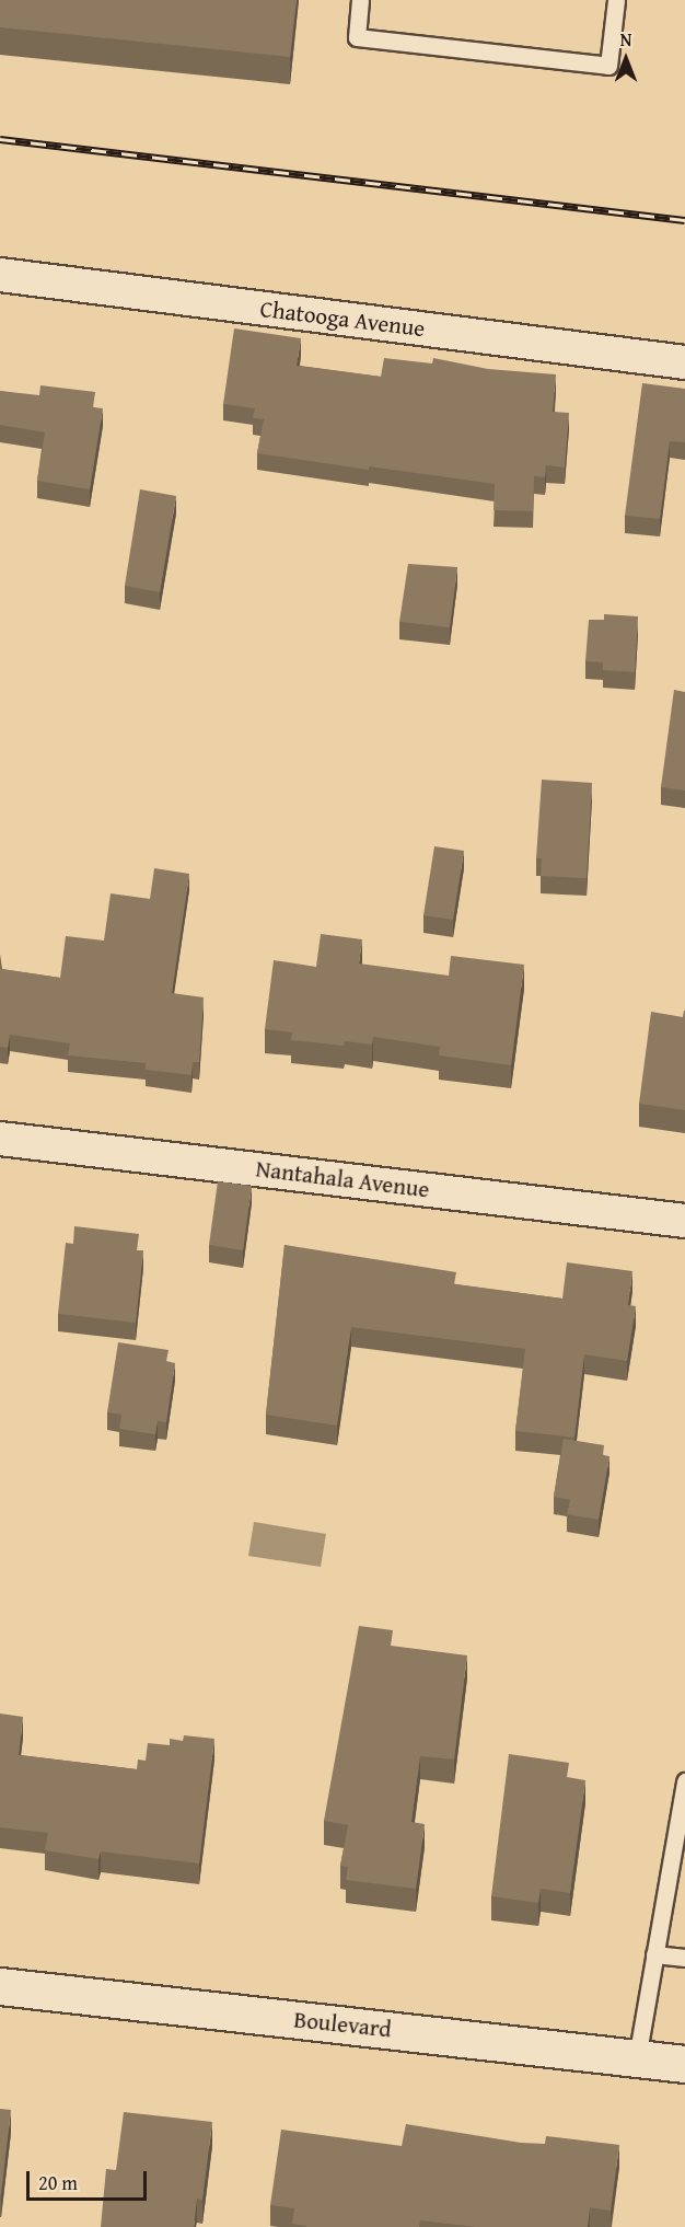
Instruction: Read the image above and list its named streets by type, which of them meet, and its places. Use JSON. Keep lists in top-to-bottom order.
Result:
{
  "streets": {
    "street": ["Chatooga Avenue", "Nantahala Avenue", "Boulevard"]
  },
  "scale_bar": "20 m",
  "north": "top"
}
